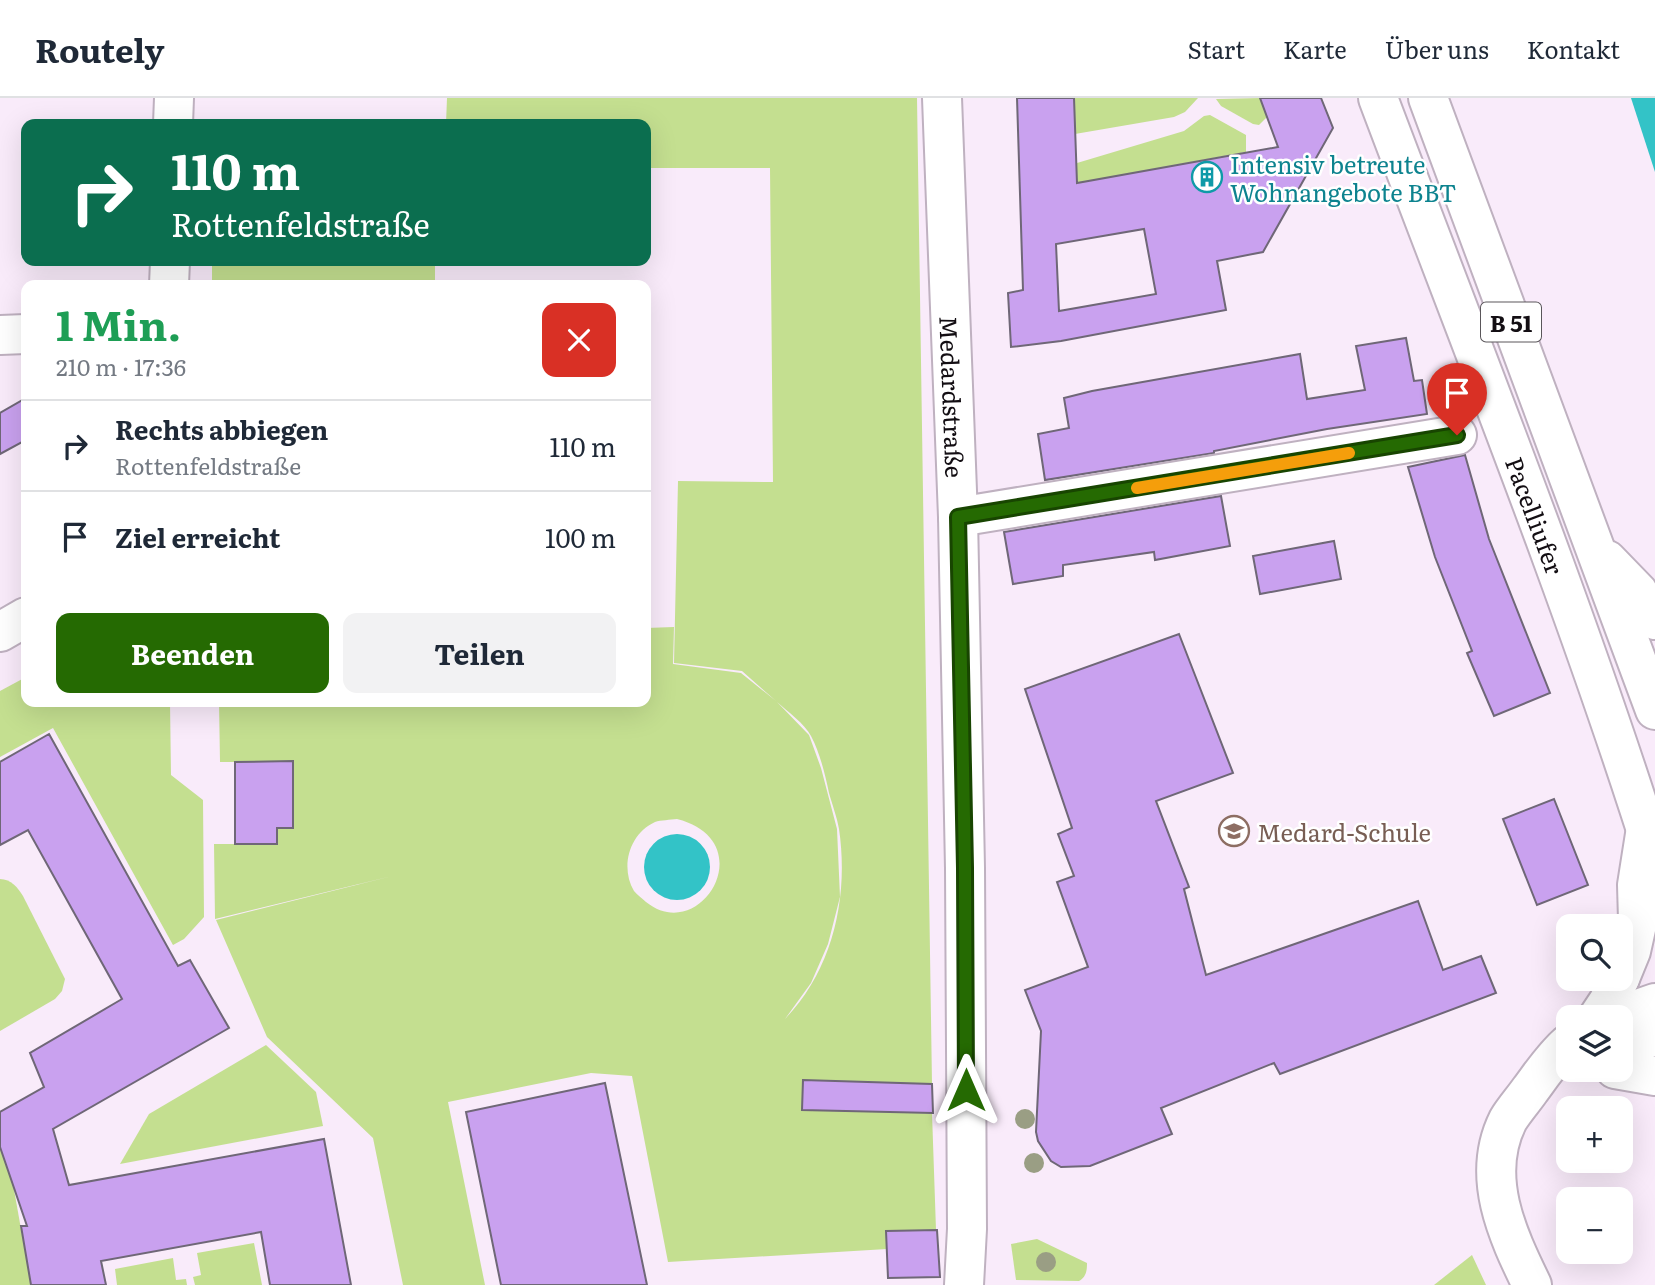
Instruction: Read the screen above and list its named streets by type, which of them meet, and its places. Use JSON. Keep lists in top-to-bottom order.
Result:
{
  "streets": {
    "main road": ["B 51", "Medardstraße", "Pacelliufer"]
  },
  "places": {
    "building": ["Intensiv betreute Wohnangebote BBT"],
    "school or university": ["Medard-Schule"]
  },
  "page": {
    "header": "Routely",
    "nav": [
      "Start",
      "Karte",
      "Über uns",
      "Kontakt"
    ],
    "turn": ["110 m", "Rottenfeldstraße"],
    "heading": ["1 Min.", "210 m · 17:36"],
    "list": [
      {
        "name": "Rechts abbiegen",
        "note": "Rottenfeldstraße",
        "value": "110 m"
      },
      {
        "name": "Ziel erreicht",
        "value": "100 m"
      }
    ],
    "buttons": ["Beenden", "Teilen"],
    "map_buttons": ["+", "−"]
  }
}
